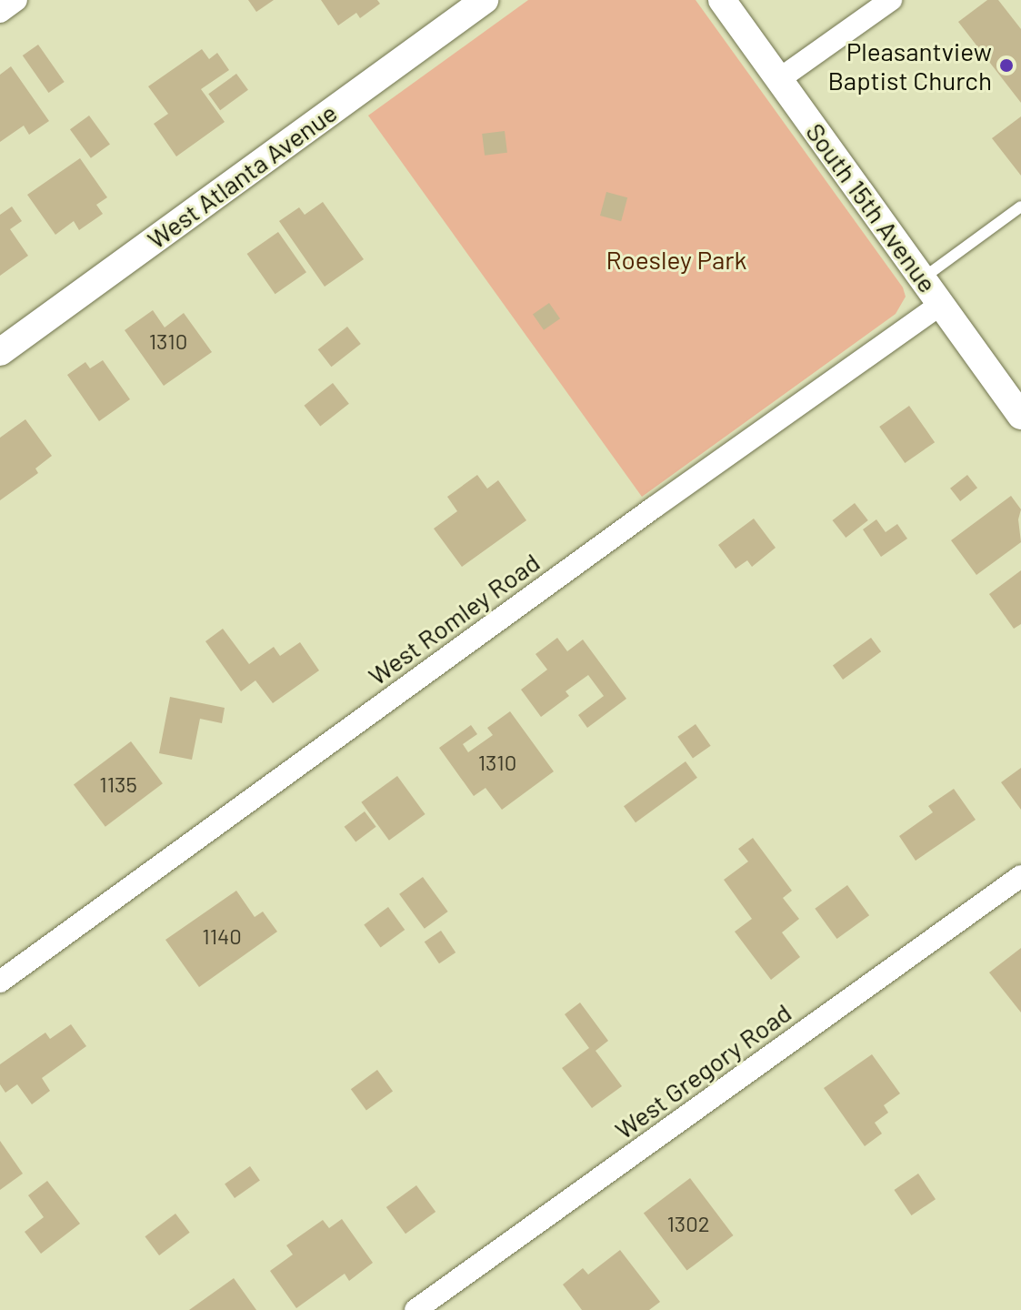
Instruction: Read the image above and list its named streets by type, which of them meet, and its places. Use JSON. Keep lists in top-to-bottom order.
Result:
{
  "streets": {
    "street": [
      "West Atlanta Avenue",
      "South 15th Avenue",
      "West Romley Road",
      "West Gregory Road"
    ]
  },
  "crossings": [
    ["South 15th Avenue", "West Romley Road"]
  ],
  "parks": ["Roesley Park"],
  "places": ["Pleasantview Baptist Church"],
  "house_numbers": [
    "1310",
    "1310",
    "1135",
    "1140",
    "1302"
  ]
}
